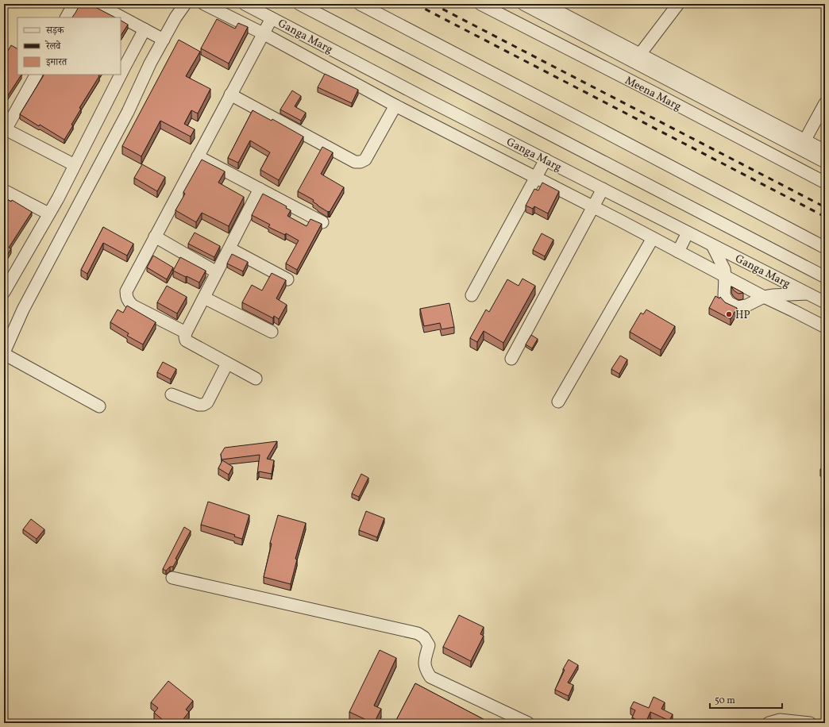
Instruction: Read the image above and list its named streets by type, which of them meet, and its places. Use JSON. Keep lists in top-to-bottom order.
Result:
{
  "streets": {
    "street": ["Ganga Marg", "Meena Marg"]
  },
  "places": ["HP"],
  "legend": ["सड़क", "रेलवे", "इमारत"],
  "scale_bar": "50 m"
}
